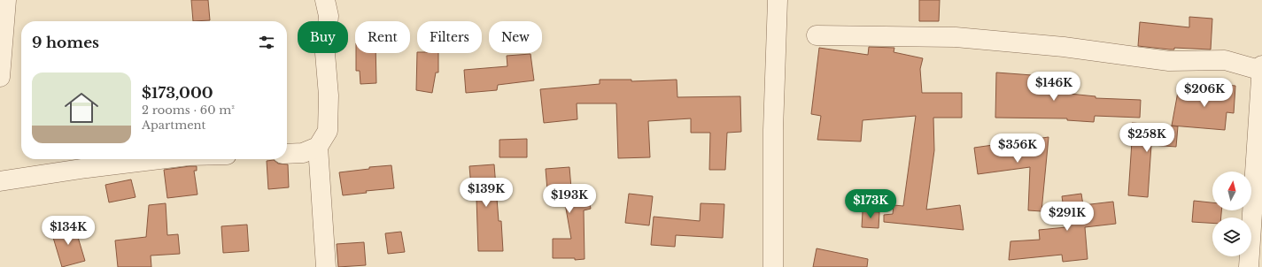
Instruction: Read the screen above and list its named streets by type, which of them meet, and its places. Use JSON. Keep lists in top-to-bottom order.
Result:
{
  "north": "top",
  "page": {
    "chip": [
      "Buy",
      "Rent",
      "Filters",
      "New"
    ],
    "heading": "9 homes",
    "list": [
      {
        "name": "$173,000",
        "note": "2 rooms · 60 m² · Apartment"
      }
    ],
    "price": [
      "$146K",
      "$206K",
      "$258K",
      "$356K",
      "$139K",
      "$193K",
      "$173K",
      "$291K",
      "$134K"
    ]
  }
}
